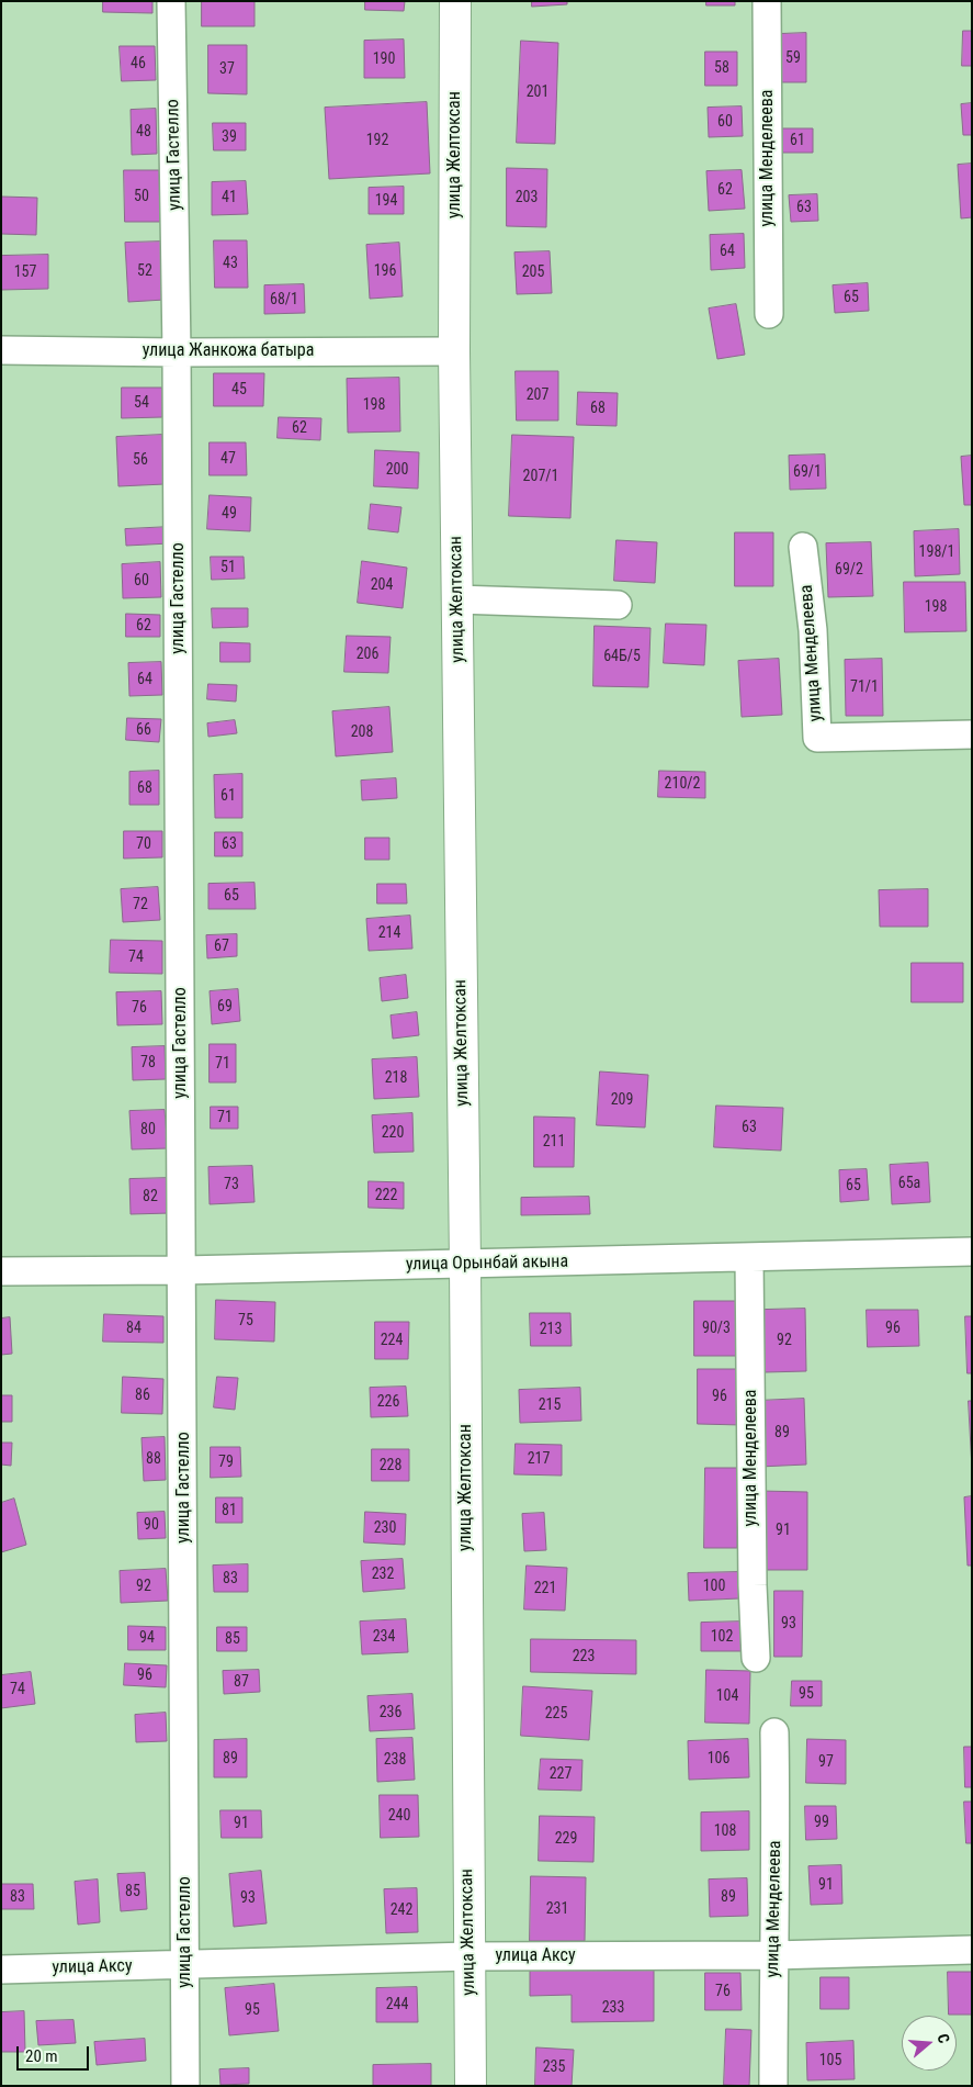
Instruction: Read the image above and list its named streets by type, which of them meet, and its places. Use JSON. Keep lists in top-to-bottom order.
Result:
{
  "streets": {
    "main road": ["улица Желтоксан"],
    "street": [
      "улица Гастелло",
      "улица Менделеева",
      "улица Жанкожа батыра",
      "улица Орынбай акына",
      "улица Аксу"
    ]
  },
  "crossings": [
    ["улица Гастелло", "улица Жанкожа батыра"],
    ["улица Гастелло", "улица Орынбай акына"],
    ["улица Гастелло", "улица Аксу"],
    ["улица Желтоксан", "улица Жанкожа батыра"],
    ["улица Желтоксан", "улица Орынбай акына"],
    ["улица Желтоксан", "улица Аксу"],
    ["улица Менделеева", "улица Орынбай акына"],
    ["улица Менделеева", "улица Аксу"]
  ],
  "house_numbers": [
    "59",
    "190",
    "46",
    "58",
    "37",
    "201",
    "60",
    "48",
    "39",
    "192",
    "61",
    "62",
    "50",
    "41",
    "203",
    "194",
    "63",
    "64",
    "43",
    "52",
    "196",
    "157",
    "205",
    "65",
    "68/1",
    "45",
    "207",
    "54",
    "198",
    "68",
    "62",
    "47",
    "56",
    "200",
    "69/1",
    "207/1",
    "49",
    "198/1",
    "51",
    "69/2",
    "60",
    "204",
    "198",
    "62",
    "206",
    "64Б/5",
    "64",
    "71/1",
    "66",
    "208",
    "210/2",
    "68",
    "61",
    "70",
    "63",
    "65",
    "72",
    "214",
    "67",
    "74",
    "69",
    "76",
    "78",
    "71",
    "218",
    "209",
    "71",
    "63",
    "80",
    "220",
    "211",
    "65а",
    "73",
    "65",
    "222",
    "82",
    "75",
    "84",
    "90/3",
    "96",
    "213",
    "224",
    "92",
    "86",
    "96",
    "226",
    "215",
    "89",
    "88",
    "217",
    "79",
    "228",
    "81",
    "90",
    "230",
    "91",
    "232",
    "83",
    "92",
    "100",
    "221",
    "93",
    "234",
    "102",
    "94",
    "85",
    "223",
    "96",
    "87",
    "74",
    "95",
    "104",
    "236",
    "225",
    "89",
    "106",
    "238",
    "97",
    "227",
    "240",
    "99",
    "91",
    "108",
    "229",
    "91",
    "85",
    "83",
    "89",
    "93",
    "231",
    "242",
    "76",
    "244",
    "233",
    "95",
    "105",
    "235"
  ],
  "scale_bar": "20 m",
  "north": "right"
}
